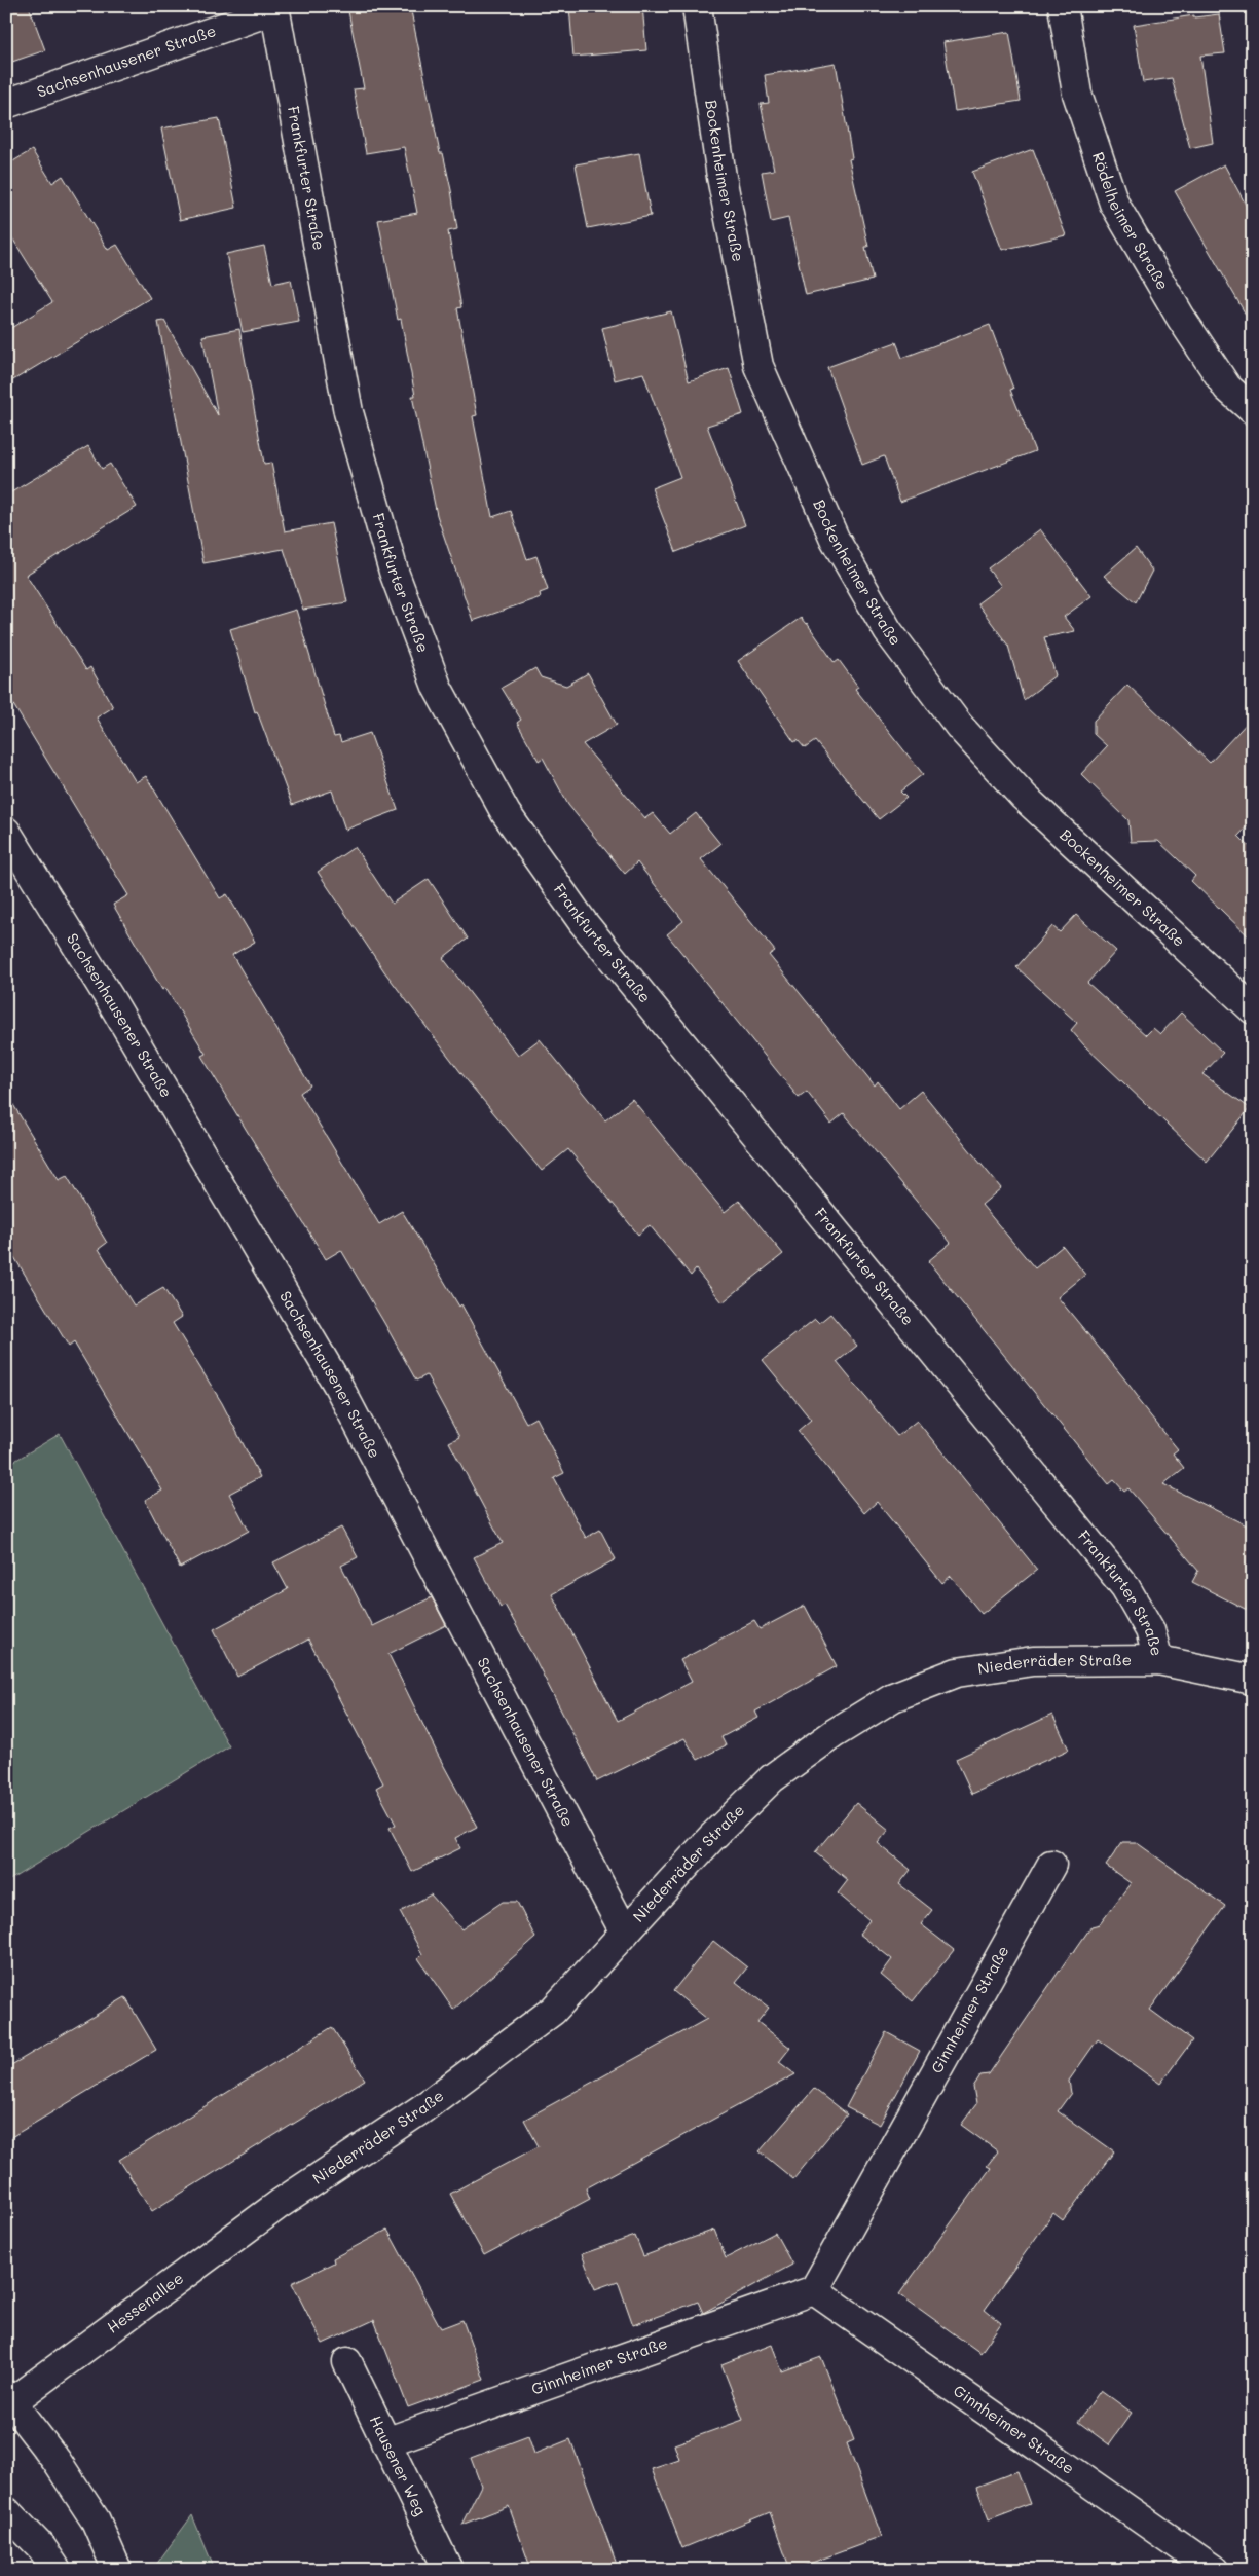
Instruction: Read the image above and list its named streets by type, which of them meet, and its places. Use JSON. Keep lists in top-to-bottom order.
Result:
{
  "streets": {
    "main road": [
      "Sachsenhausener Straße",
      "Frankfurter Straße",
      "Bockenheimer Straße",
      "Rödelheimer Straße",
      "Niederräder Straße",
      "Ginnheimer Straße",
      "Hessenallee",
      "Hausener Weg"
    ]
  },
  "crossings": [
    ["Sachsenhausener Straße", "Frankfurter Straße"],
    ["Sachsenhausener Straße", "Niederräder Straße"],
    ["Frankfurter Straße", "Niederräder Straße"],
    ["Niederräder Straße", "Hessenallee"],
    ["Ginnheimer Straße", "Hausener Weg"]
  ]
}
